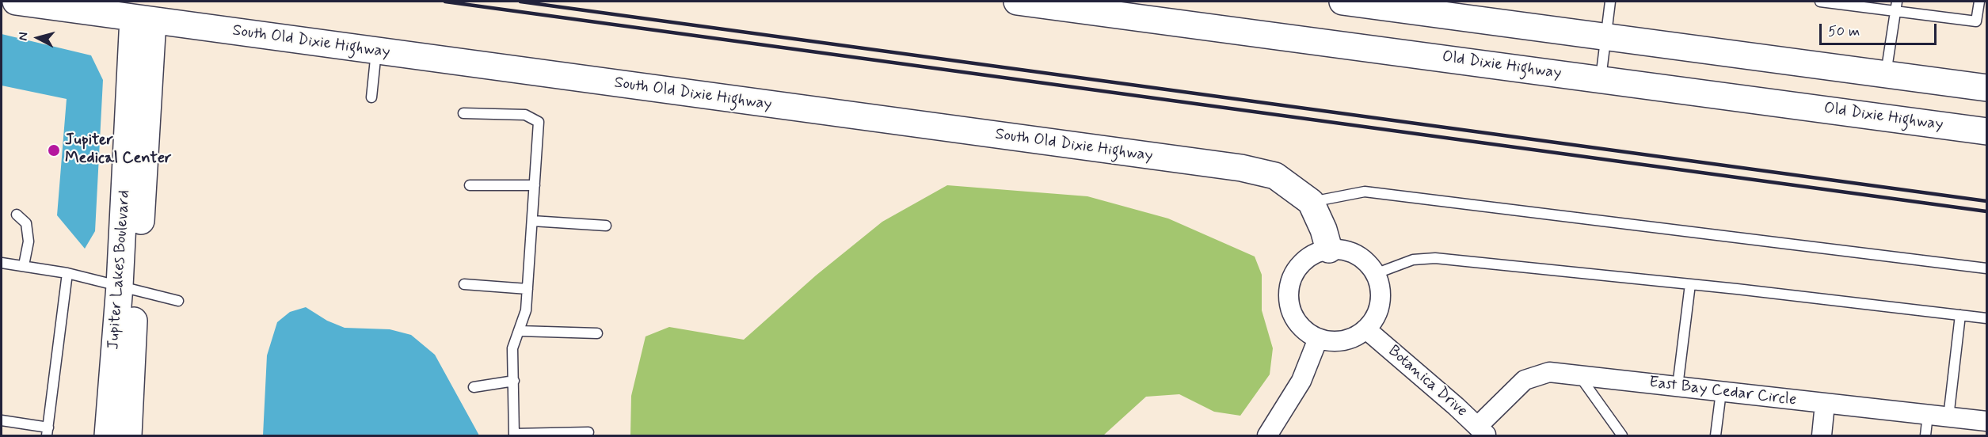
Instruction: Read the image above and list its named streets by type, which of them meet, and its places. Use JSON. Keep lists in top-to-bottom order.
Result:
{
  "streets": {
    "street": [
      "South Old Dixie Highway",
      "Old Dixie Highway",
      "Jupiter Lakes Boulevard",
      "Botanica Drive",
      "East Bay Cedar Circle"
    ]
  },
  "crossings": [
    ["South Old Dixie Highway", "Jupiter Lakes Boulevard"],
    ["South Old Dixie Highway", "Botanica Drive"],
    ["Botanica Drive", "East Bay Cedar Circle"]
  ],
  "places": ["Jupiter Medical Center"],
  "scale_bar": "50 m",
  "north": "left"
}
